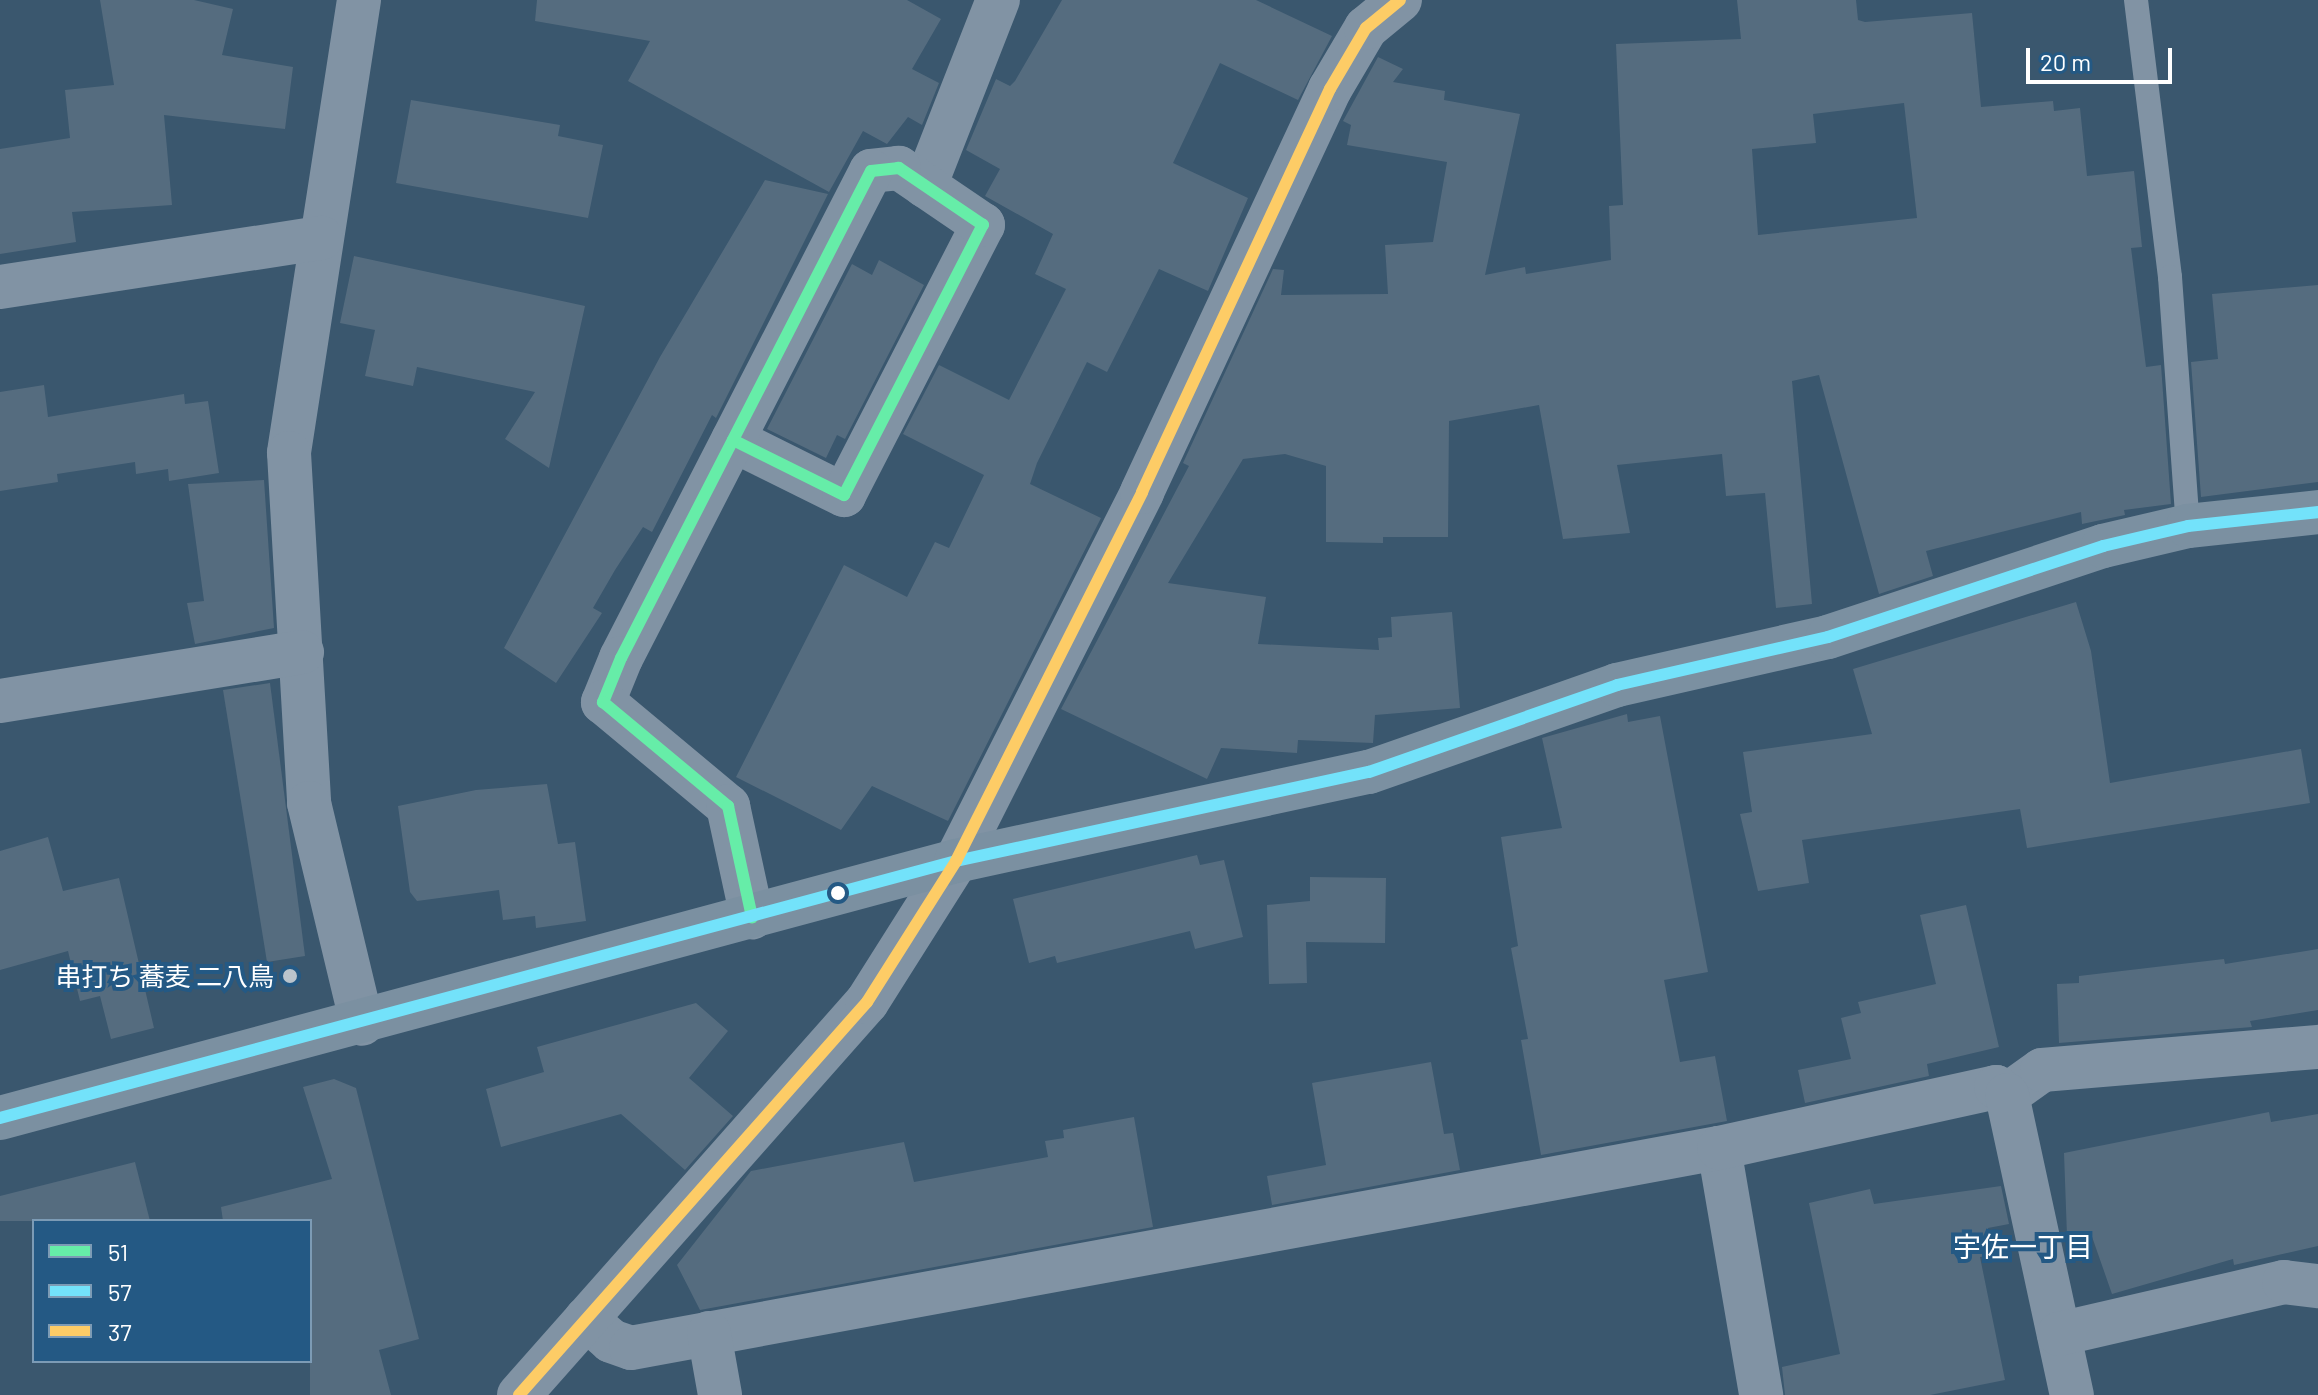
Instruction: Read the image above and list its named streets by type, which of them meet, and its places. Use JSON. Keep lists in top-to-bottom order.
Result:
{
  "districts": ["宇佐一丁目"],
  "places": ["串打ち 蕎麦 二八鳥"],
  "lines": ["transit line 37", "transit line 51", "transit line 57"],
  "legend": ["51", "57", "37"],
  "scale_bar": "20 m"
}
